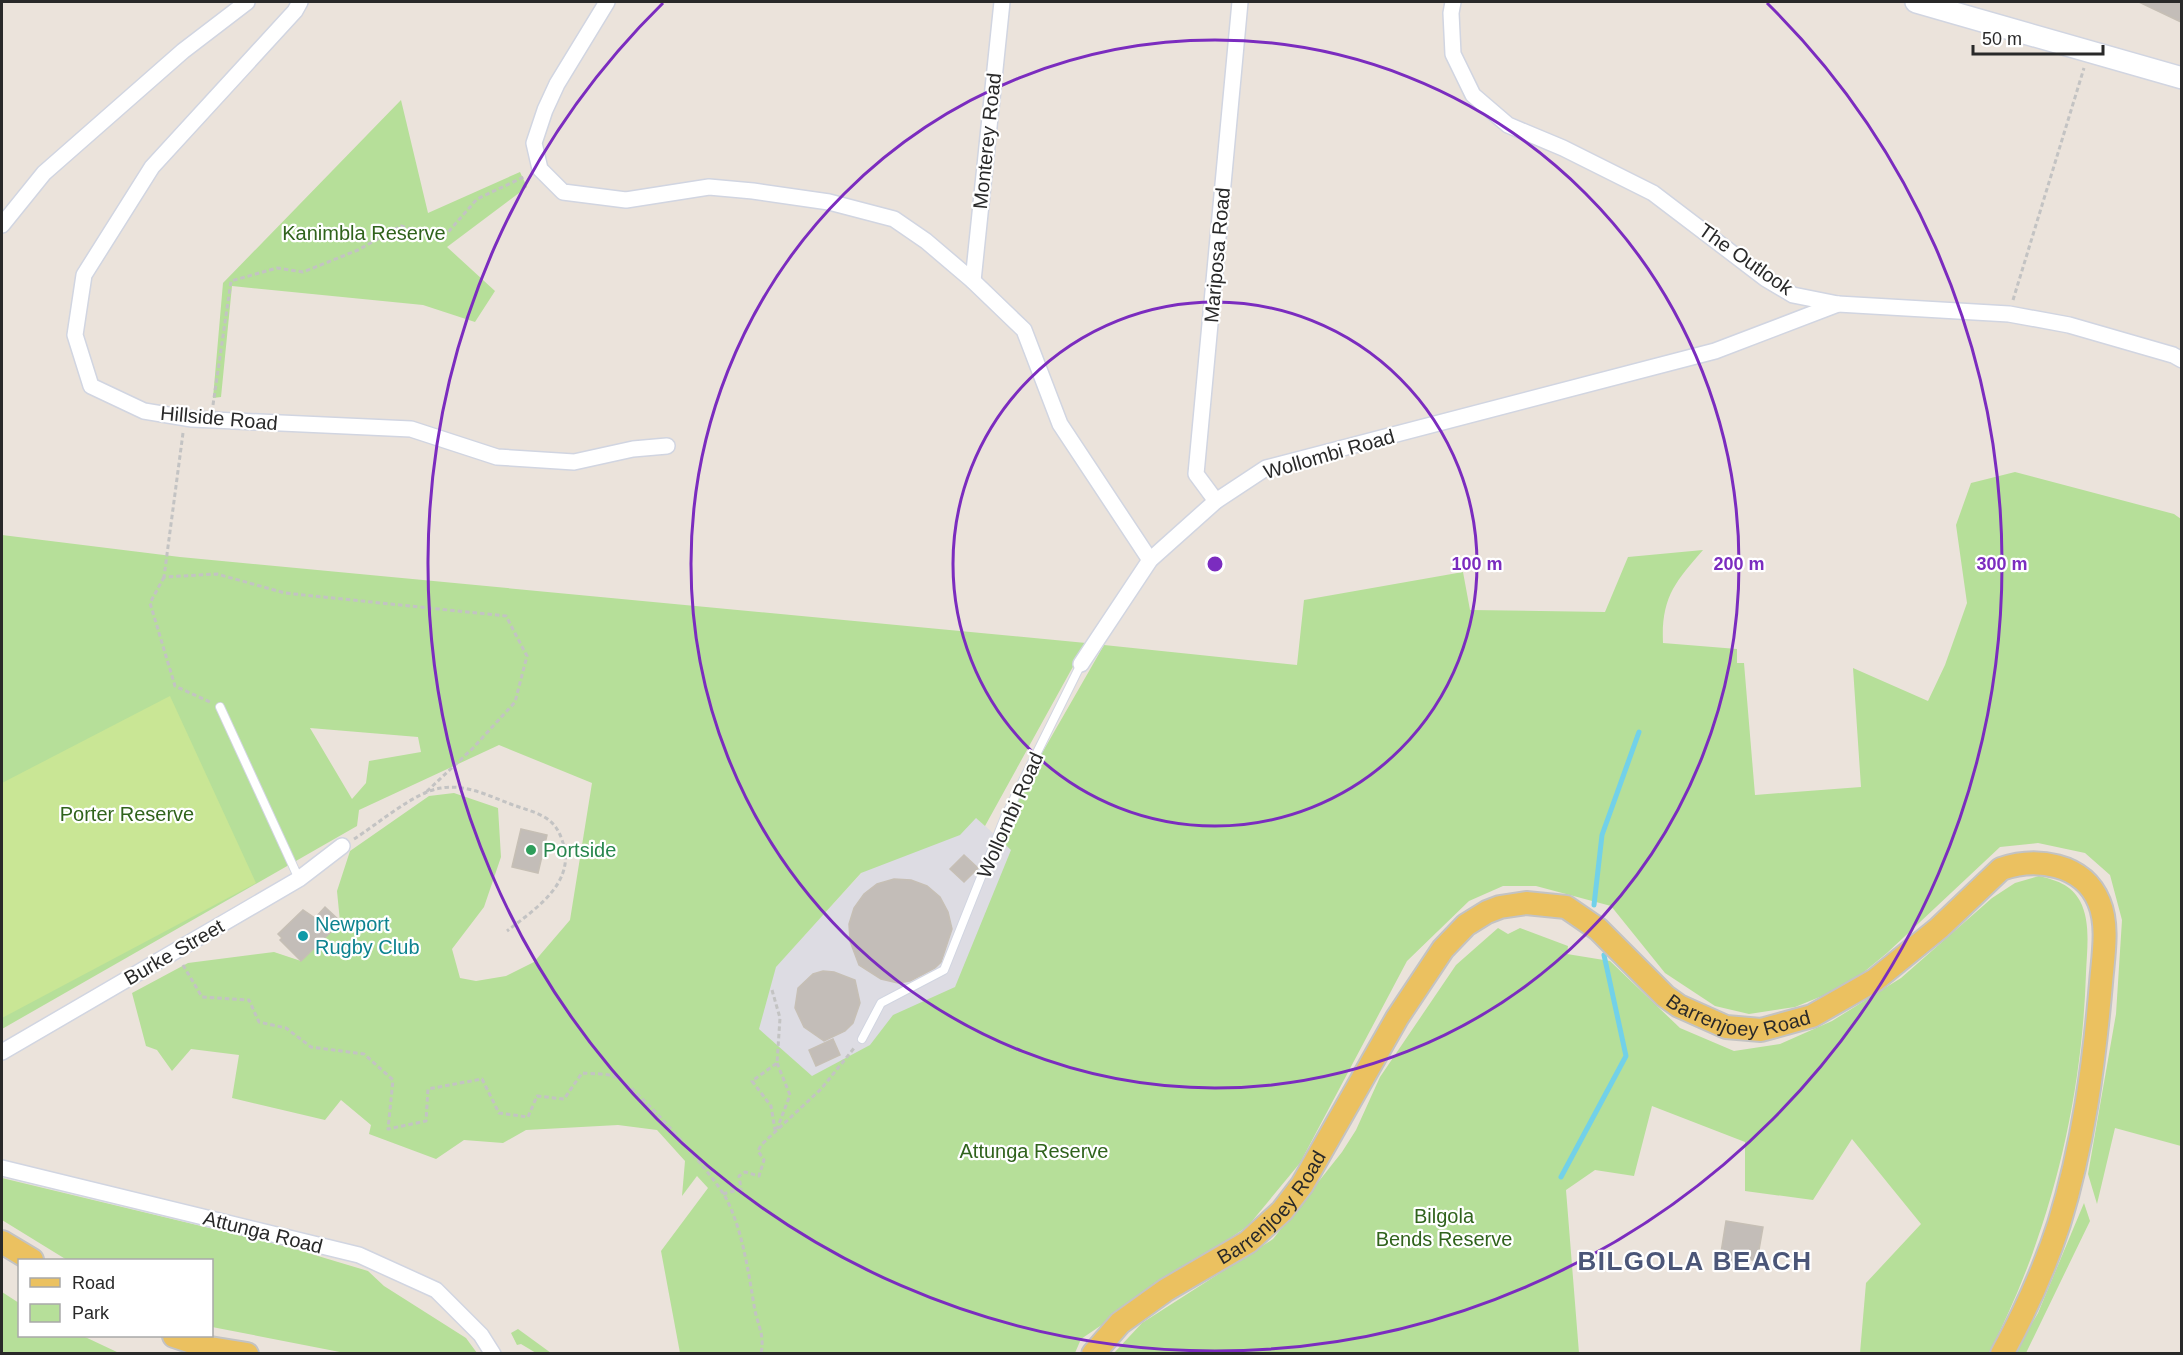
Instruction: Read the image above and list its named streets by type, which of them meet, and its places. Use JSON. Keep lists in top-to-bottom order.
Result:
{
  "streets": {
    "main road": ["Barrenjoey Road"],
    "street": [
      "Monterey Road",
      "Mariposa Road",
      "The Outlook",
      "Hillside Road",
      "Wollombi Road",
      "Burke Street",
      "Attunga Road"
    ]
  },
  "crossings": [
    ["Mariposa Road", "Wollombi Road"],
    ["The Outlook", "Wollombi Road"]
  ],
  "districts": ["BILGOLA BEACH"],
  "parks": [
    "Kanimbla Reserve",
    "Porter Reserve",
    "Attunga Reserve",
    "Bilgola Bends Reserve"
  ],
  "places": ["Portside", "Newport Rugby Club"],
  "legend": ["Road", "Park"],
  "scale_bar": "50 m",
  "rings": ["100 m", "200 m", "300 m"]
}
